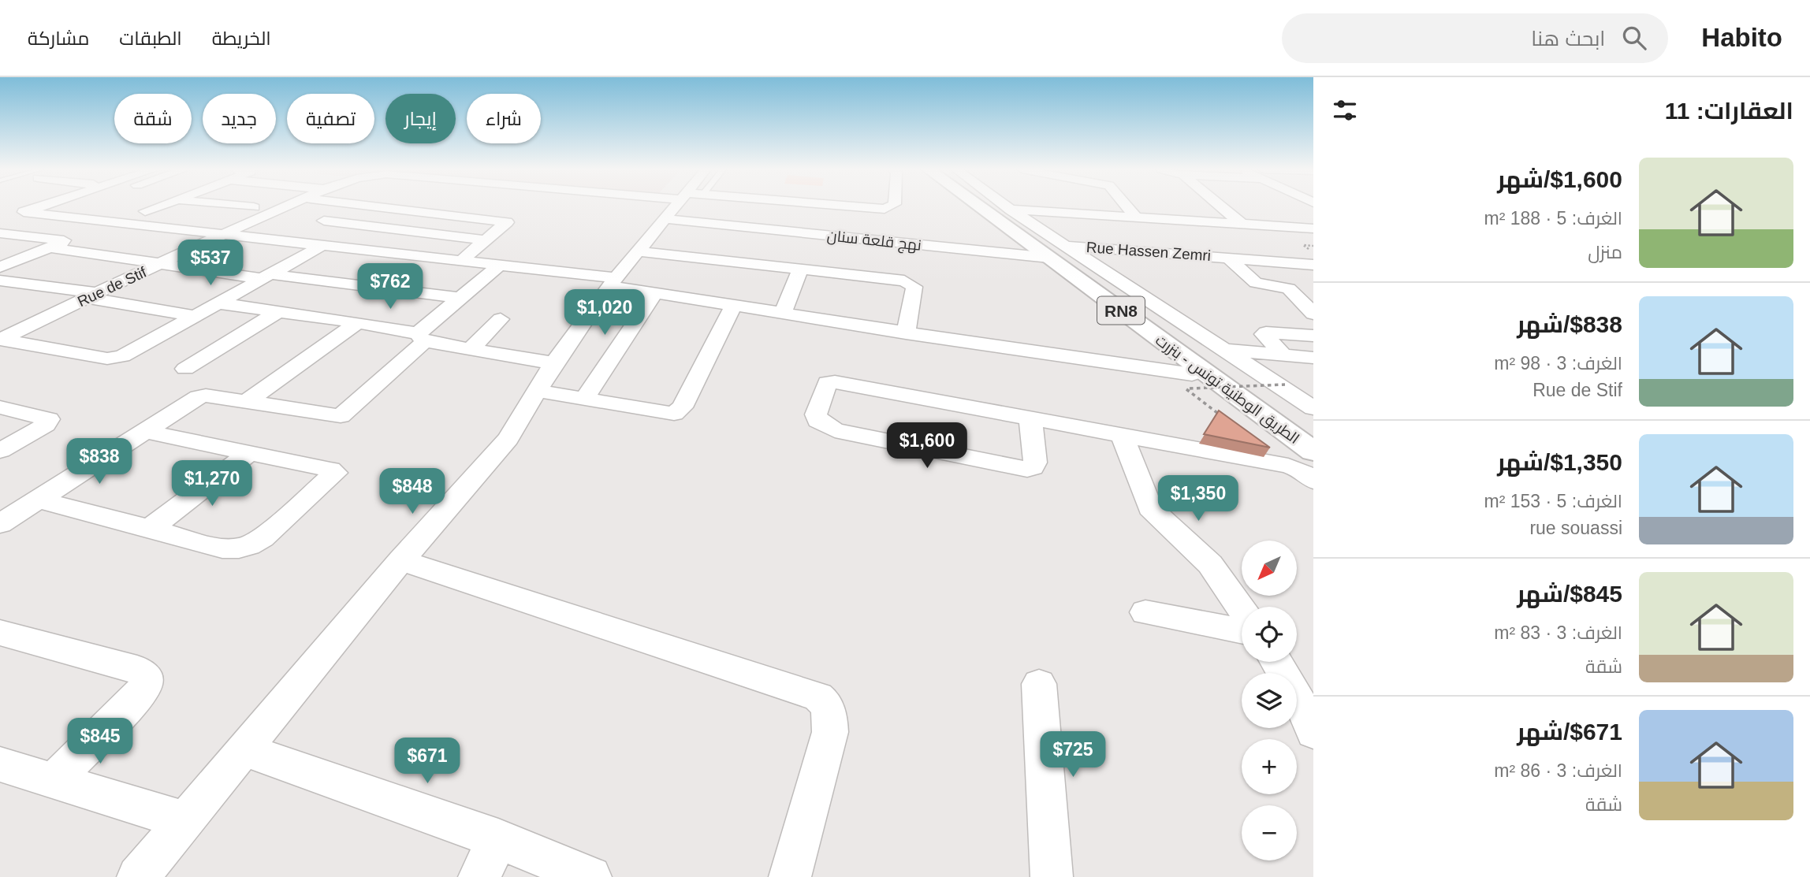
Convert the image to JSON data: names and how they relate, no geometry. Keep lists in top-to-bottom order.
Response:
{
  "streets": {
    "highway": ["RN8", "الطريق الوطنية تونس - بنزرت"],
    "street": ["نهج قلعة سنان", "Rue Hassen Zemri", "Rue de Stif"]
  },
  "crossings": [
    ["نهج قلعة سنان", "الطريق الوطنية تونس - بنزرت"],
    ["RN8", "الطريق الوطنية تونس - بنزرت"]
  ],
  "north": "bottom left",
  "page": {
    "header": "Habito",
    "search": "ابحث هنا",
    "nav": ["الخريطة", "الطبقات", "مشاركة"],
    "heading": "العقارات: 11",
    "chip": [
      "شراء",
      "إيجار",
      "تصفية",
      "جديد",
      "شقة"
    ],
    "list": [
      {
        "name": "$1,600/شهر",
        "note": "الغرف: 5 · 188 m² · منزل"
      },
      {
        "name": "$838/شهر",
        "note": "الغرف: 3 · 98 m² · Rue de Stif"
      },
      {
        "name": "$1,350/شهر",
        "note": "الغرف: 5 · 153 m² · rue souassi"
      },
      {
        "name": "$845/شهر",
        "note": "الغرف: 3 · 83 m² · شقة"
      },
      {
        "name": "$671/شهر",
        "note": "الغرف: 3 · 86 m² · شقة"
      }
    ],
    "price": [
      "$537",
      "$762",
      "$1,020",
      "$1,600",
      "$838",
      "$1,270",
      "$848",
      "$1,350",
      "$845",
      "$725",
      "$671"
    ],
    "map_buttons": ["+", "−"]
  }
}
